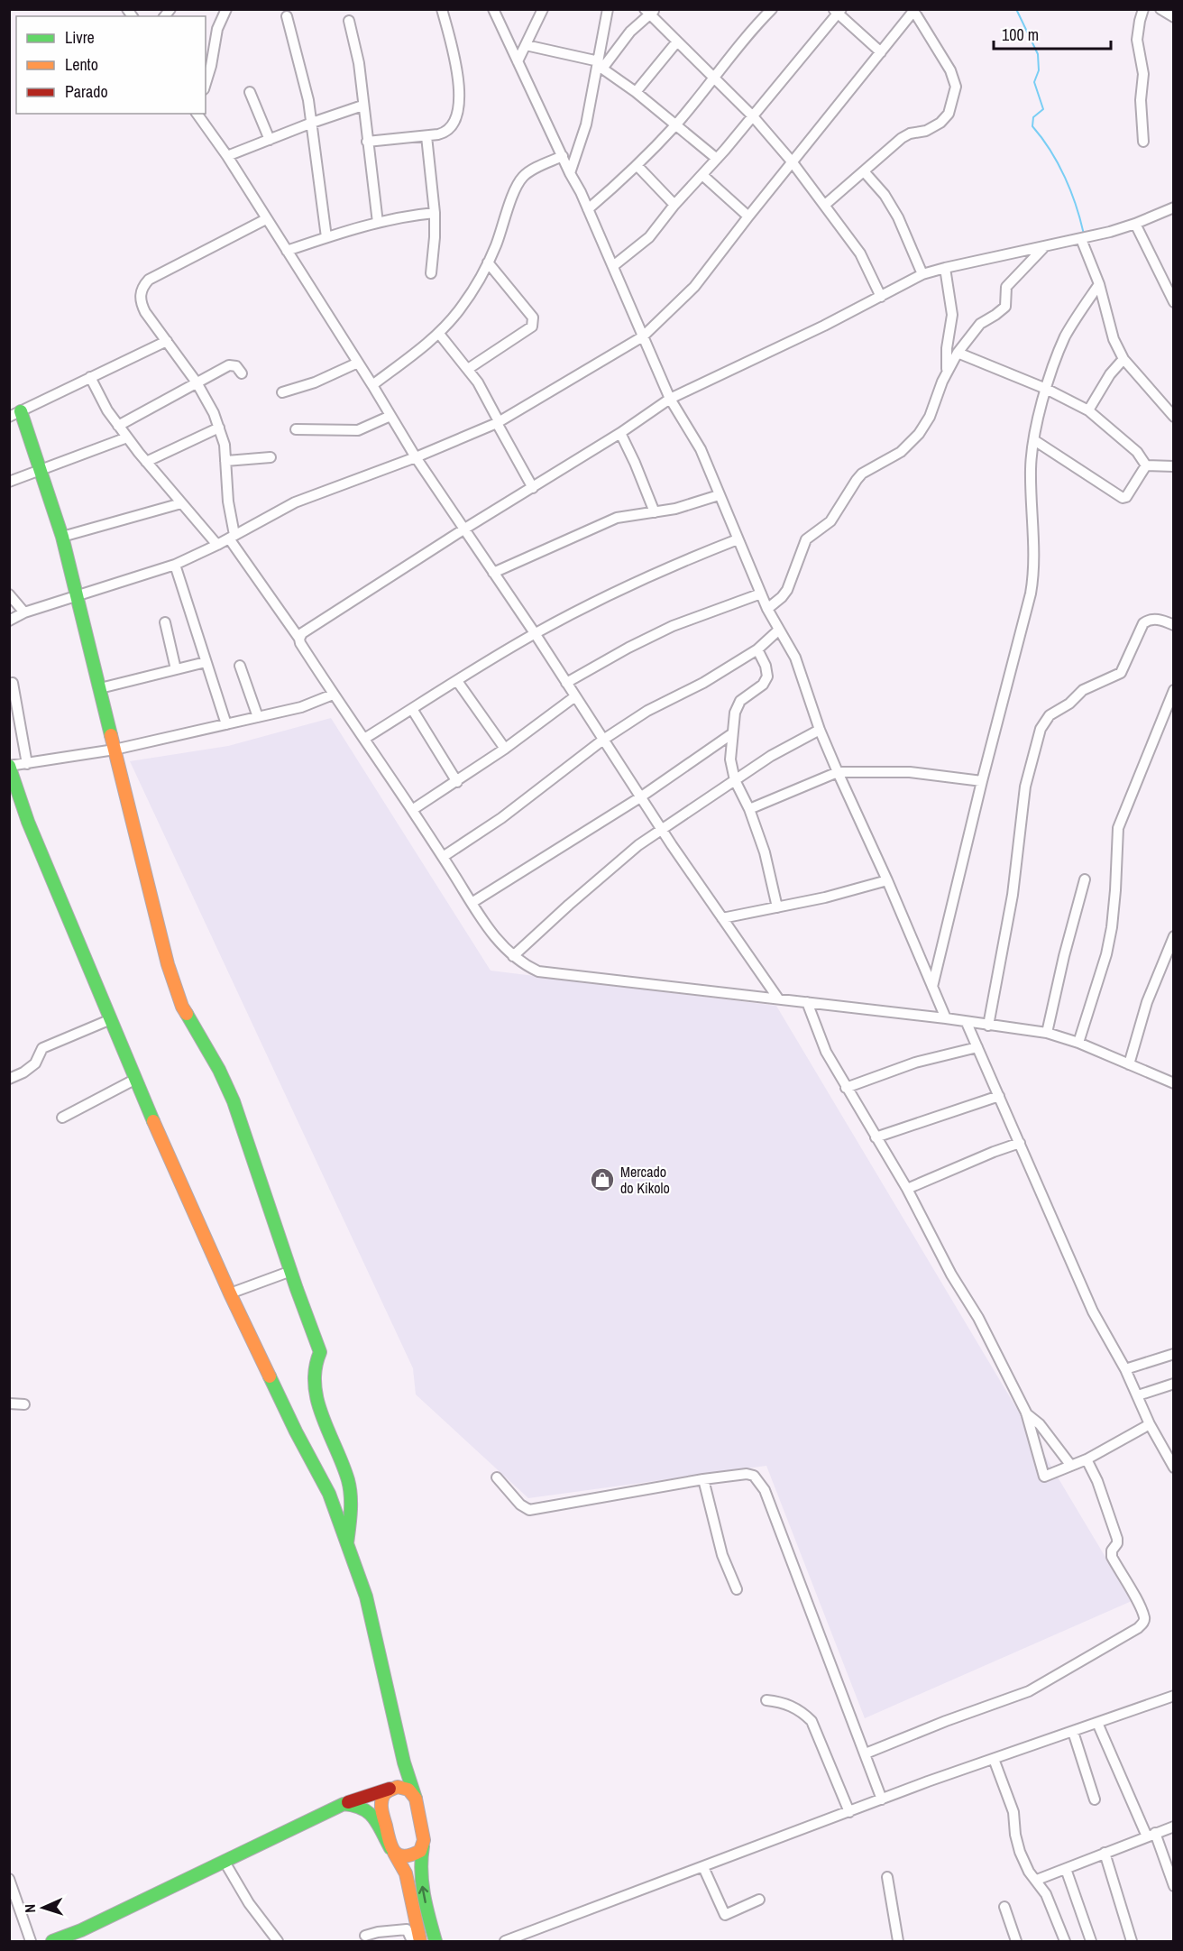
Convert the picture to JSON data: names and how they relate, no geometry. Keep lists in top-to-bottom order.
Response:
{
  "places": {
    "shop": ["Mercado do Kikolo"]
  },
  "legend": ["Livre", "Lento", "Parado"],
  "scale_bar": "100 m",
  "north": "left"
}
